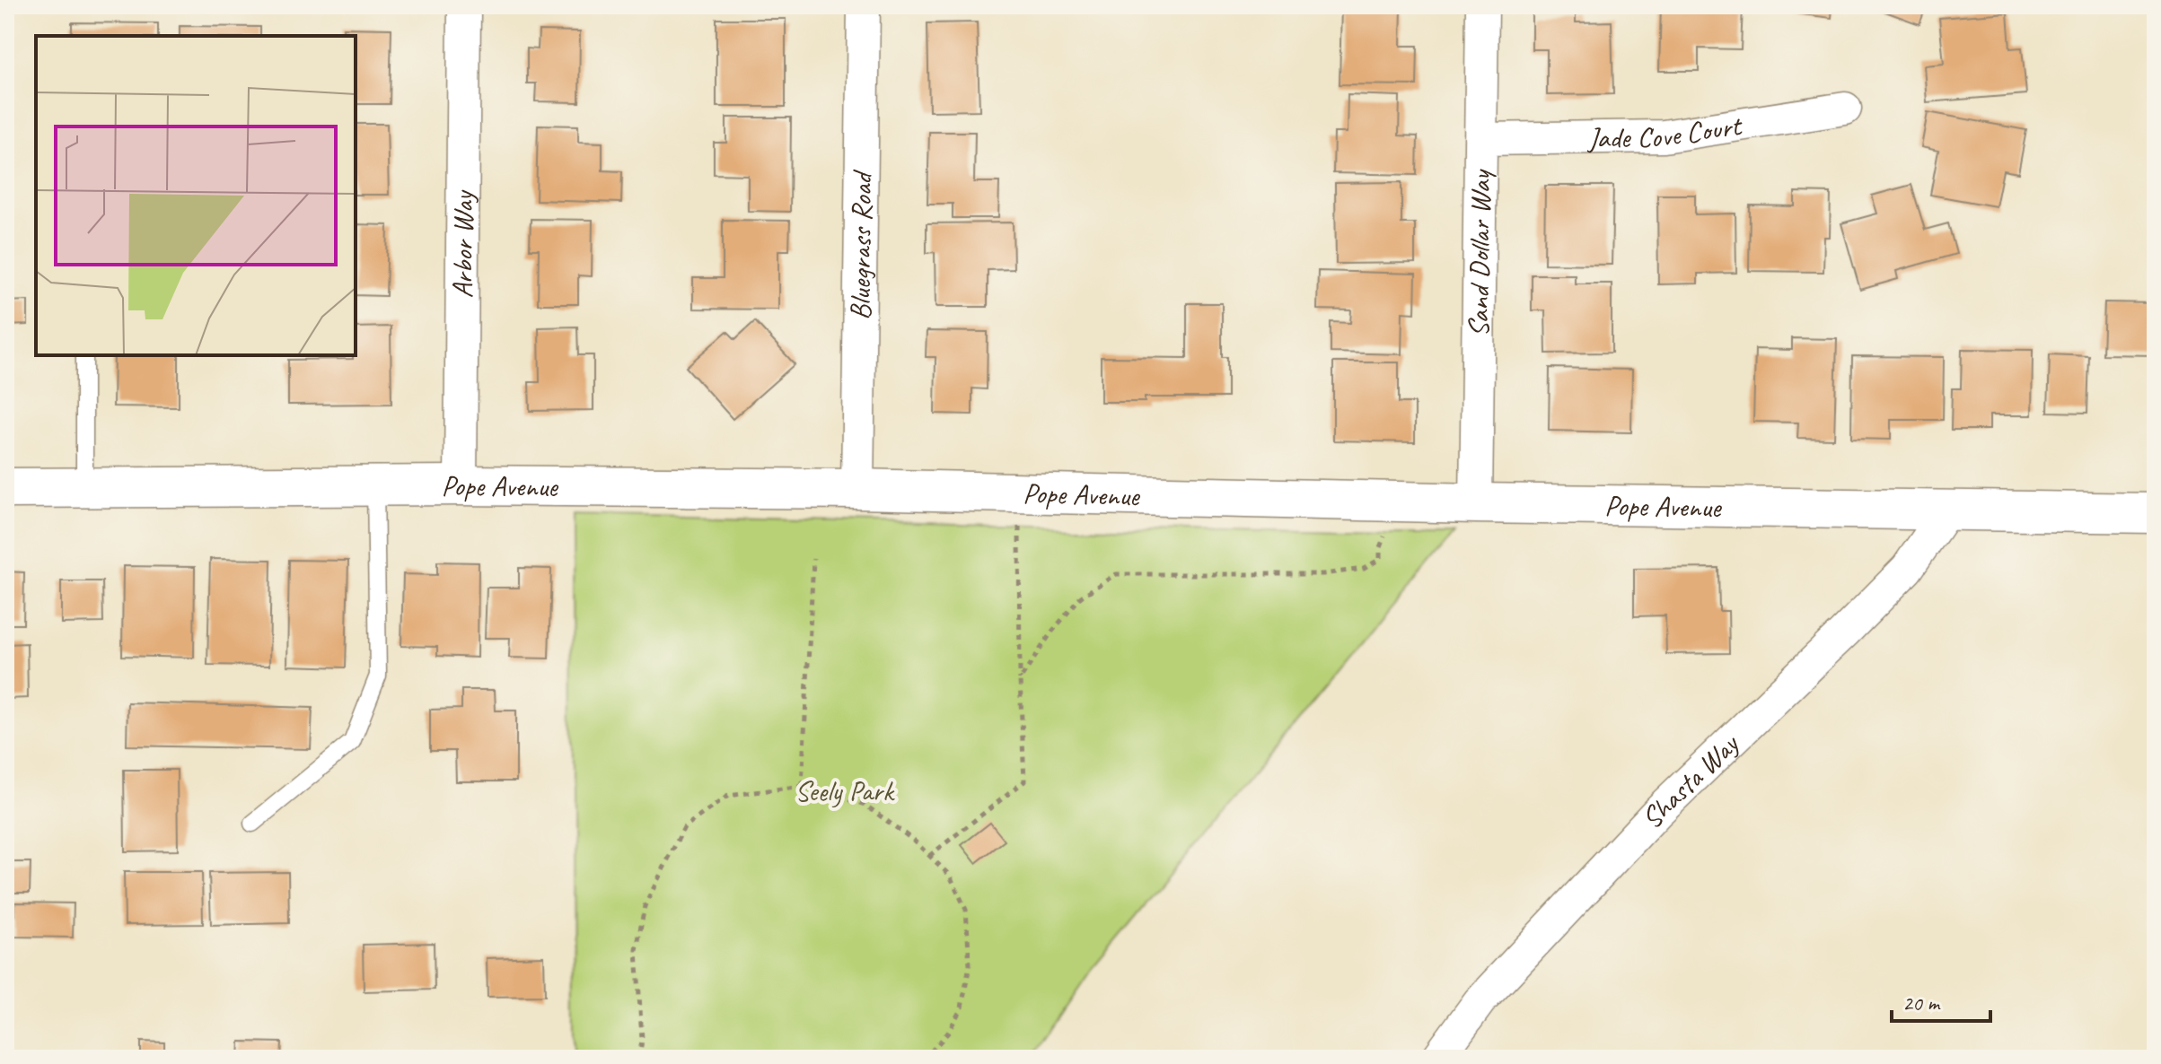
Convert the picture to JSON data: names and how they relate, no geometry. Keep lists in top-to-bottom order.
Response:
{
  "streets": {
    "street": [
      "Jade Cove Court",
      "Arbor Way",
      "Bluegrass Road",
      "Sand Dollar Way",
      "Pope Avenue",
      "Shasta Way"
    ]
  },
  "crossings": [
    ["Jade Cove Court", "Sand Dollar Way"],
    ["Arbor Way", "Pope Avenue"],
    ["Bluegrass Road", "Pope Avenue"],
    ["Sand Dollar Way", "Pope Avenue"],
    ["Pope Avenue", "Shasta Way"]
  ],
  "parks": ["Seely Park"],
  "scale_bar": "20 m"
}
